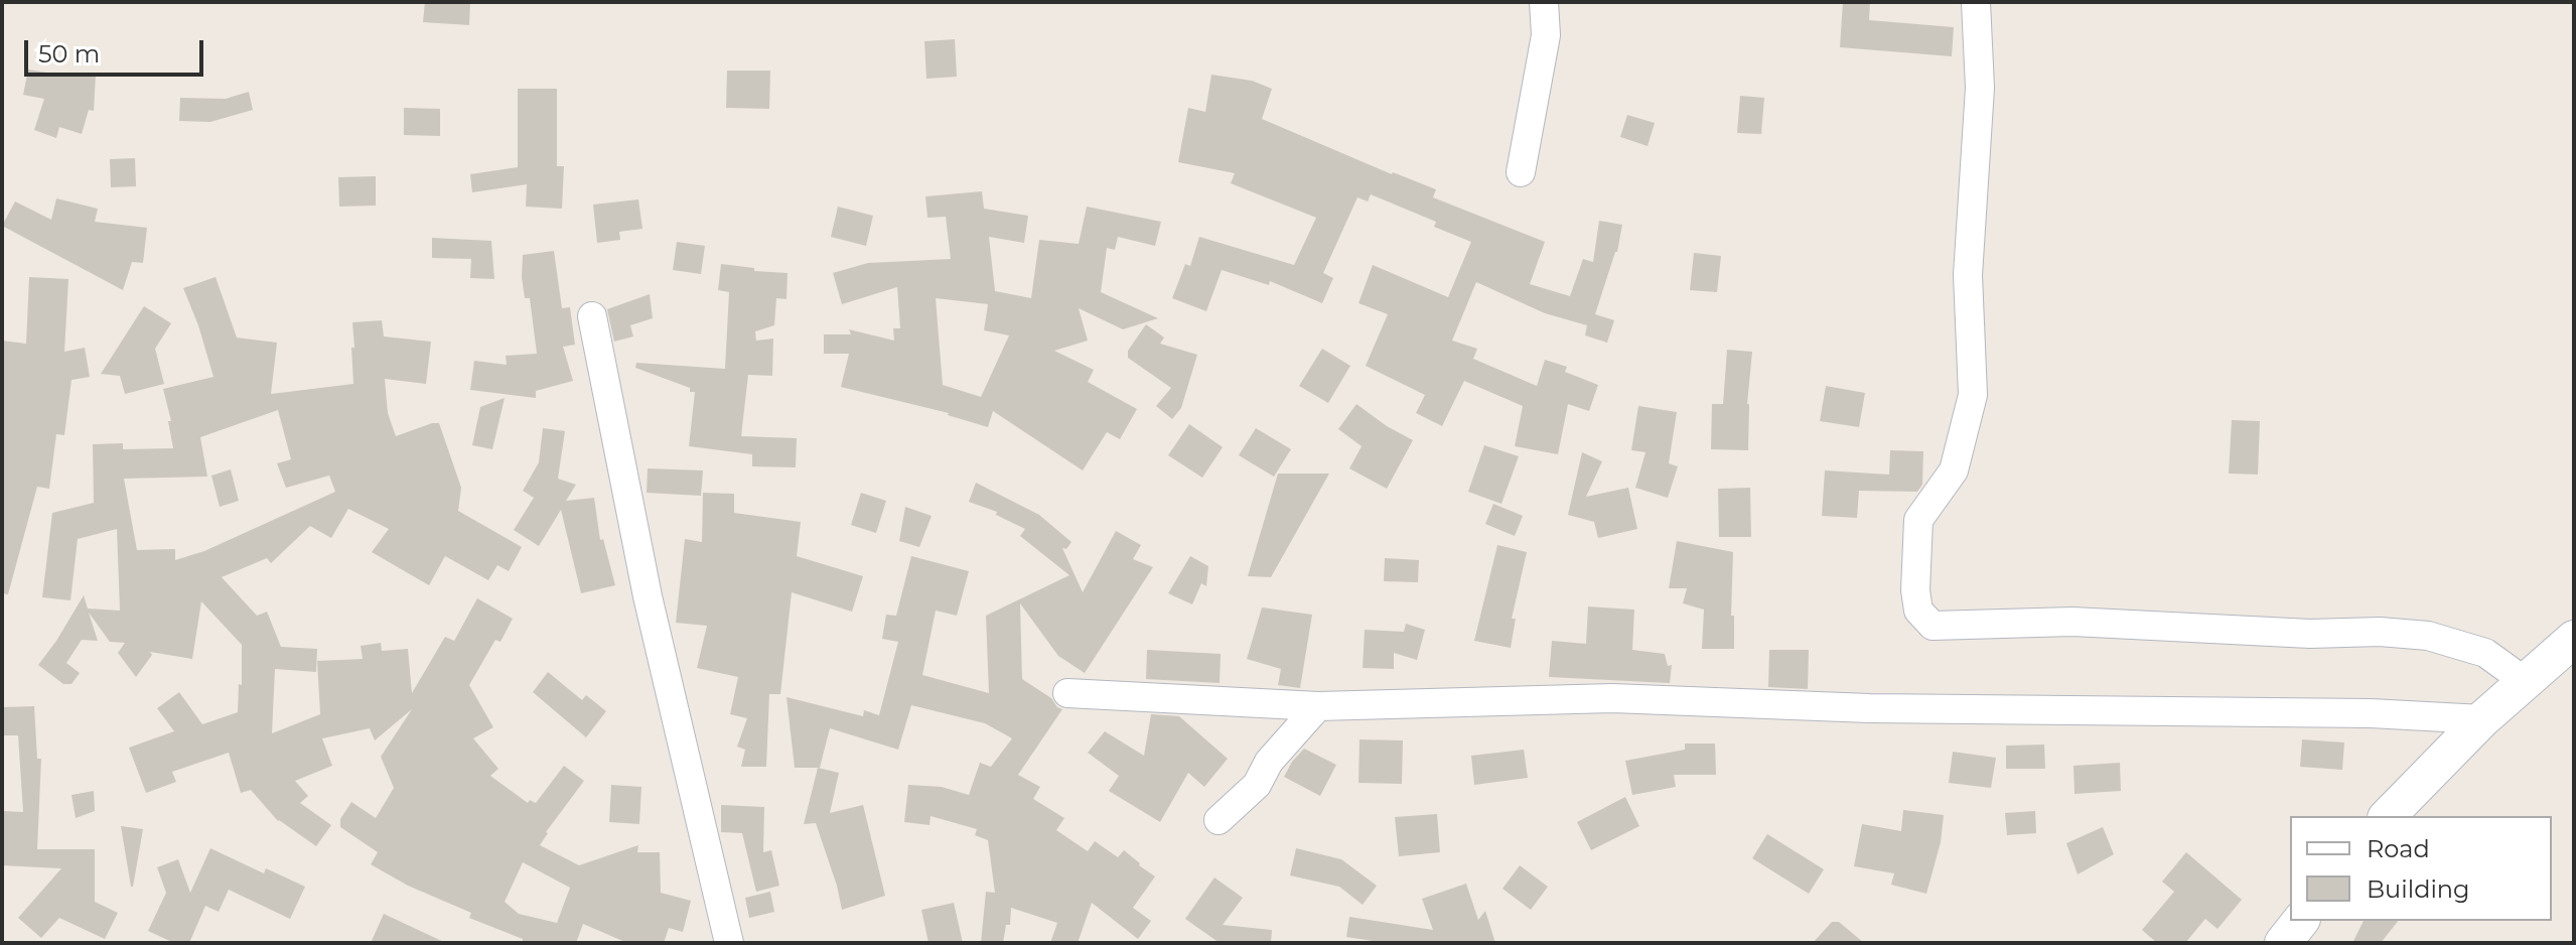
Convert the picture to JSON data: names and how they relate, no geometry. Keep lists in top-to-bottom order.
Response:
{
  "legend": ["Road", "Building"],
  "scale_bar": "50 m"
}
